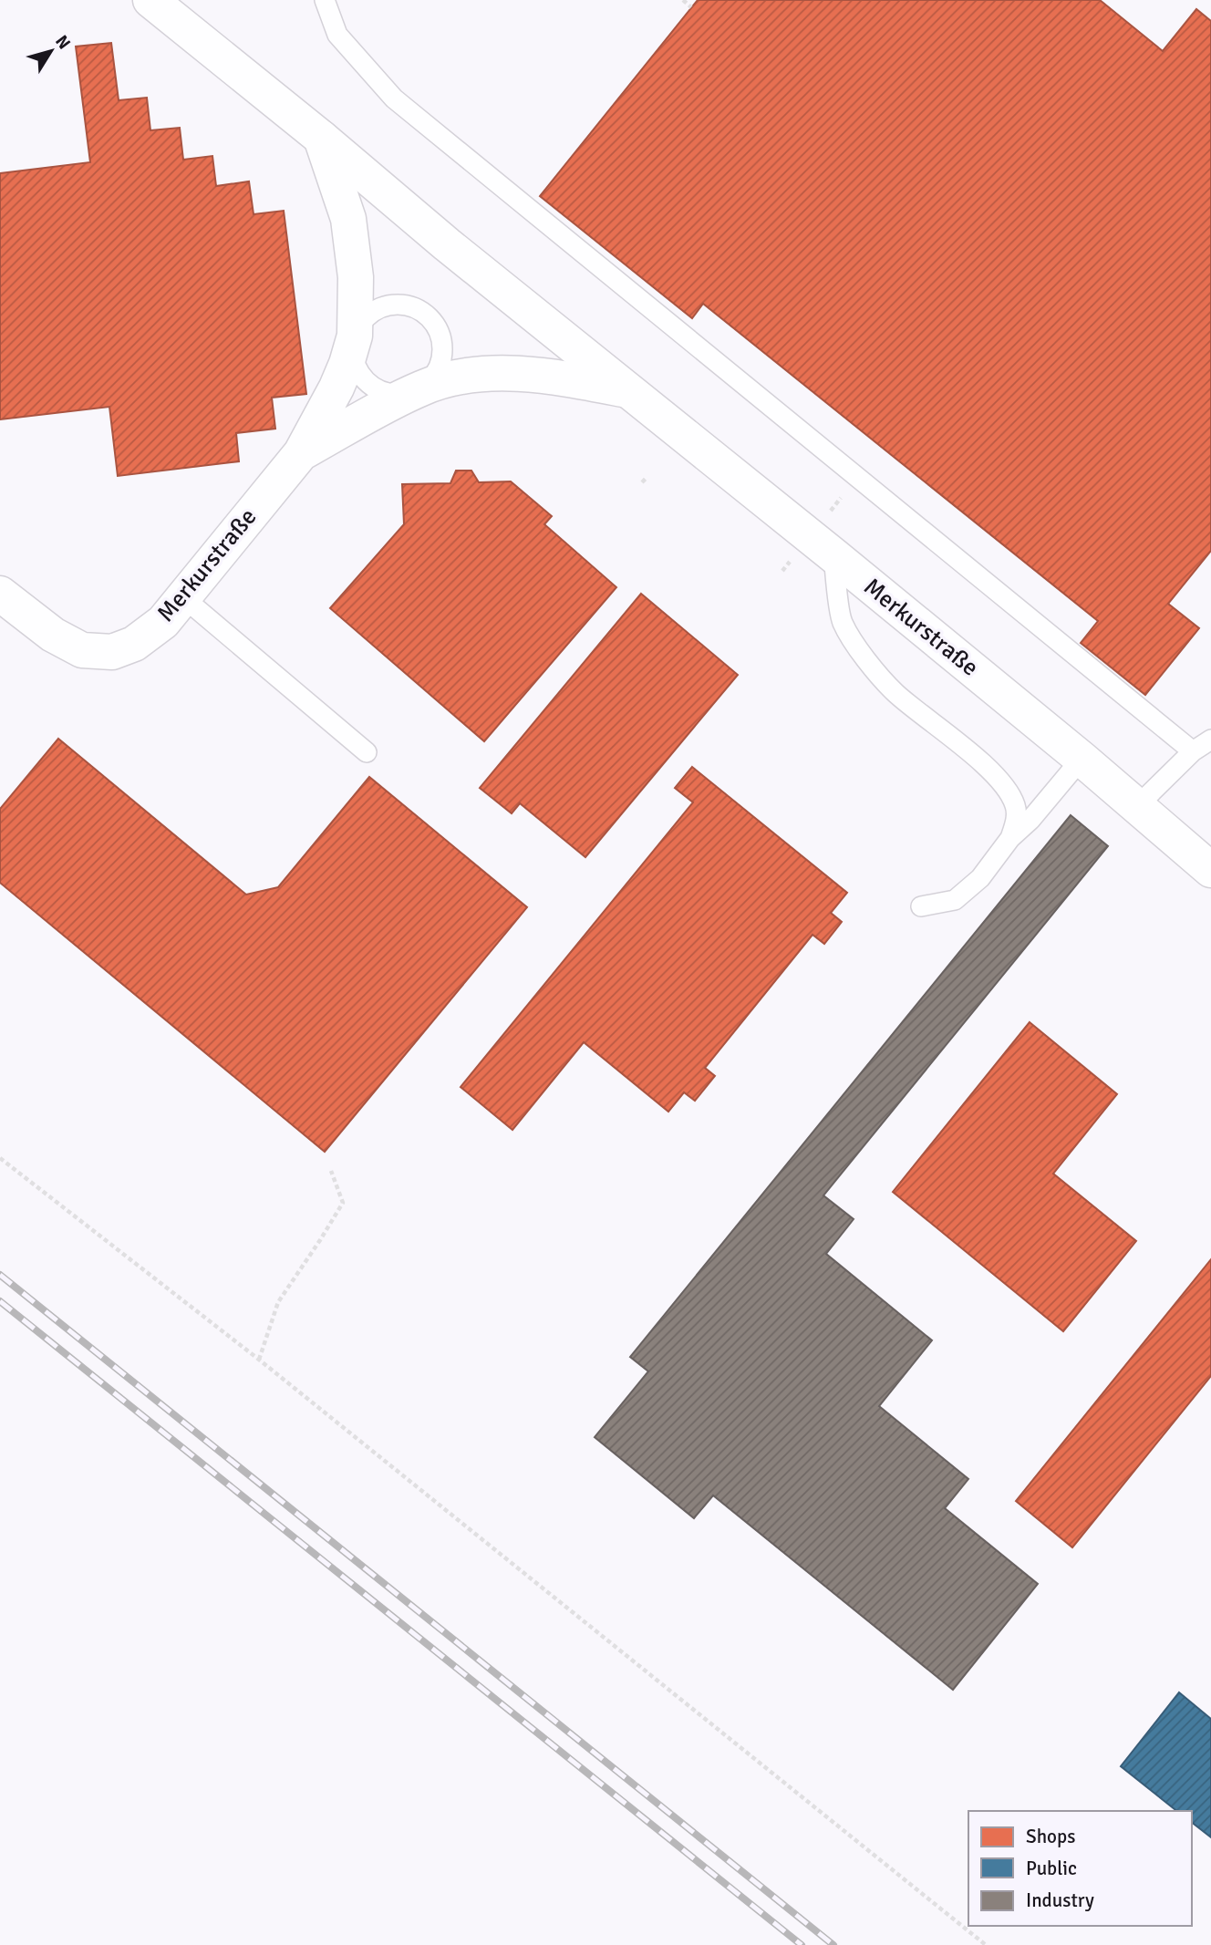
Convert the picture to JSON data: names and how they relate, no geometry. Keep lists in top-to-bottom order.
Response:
{
  "streets": {
    "street": ["Merkurstraße"]
  },
  "legend": ["Shops", "Public", "Industry"],
  "north": "top right"
}
